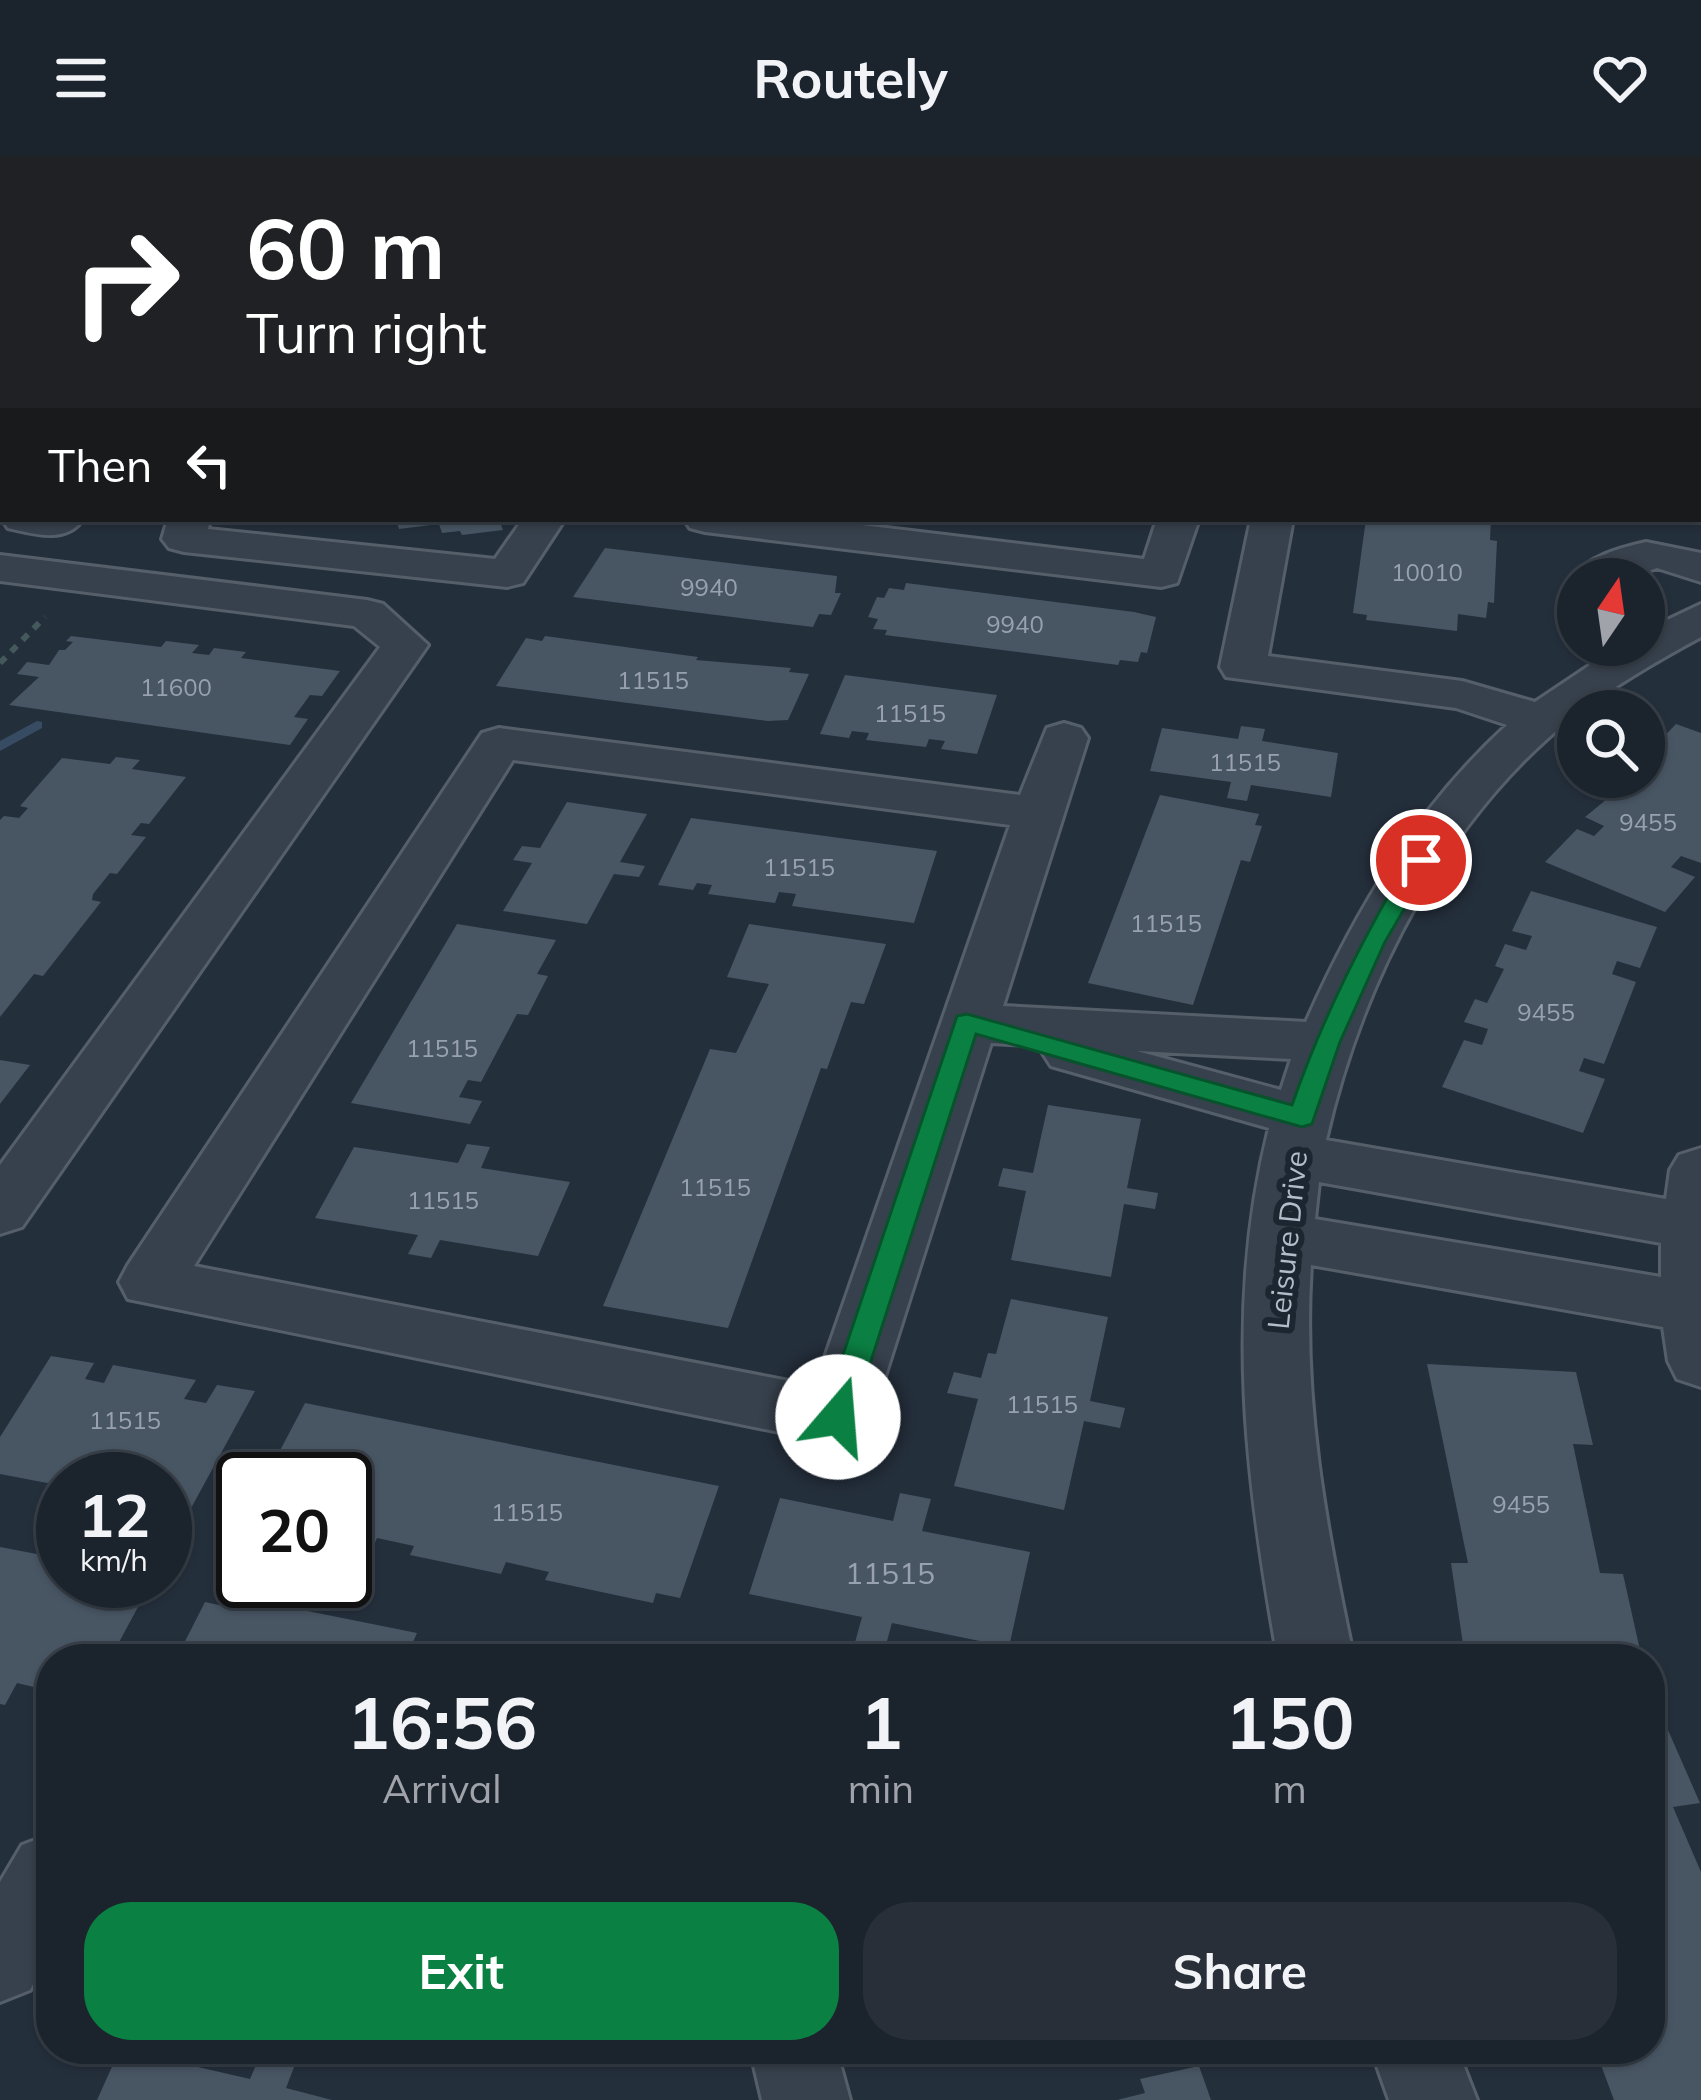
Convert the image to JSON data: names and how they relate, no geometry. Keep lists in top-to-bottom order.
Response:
{
  "streets": {
    "street": ["Leisure Drive"]
  },
  "house_numbers": [
    "10010",
    "9940",
    "9940",
    "11515",
    "11600",
    "11515",
    "11515",
    "9455",
    "11515",
    "11515",
    "9455",
    "11515",
    "11515",
    "11515",
    "11515",
    "11515",
    "9455",
    "11515",
    "11515"
  ],
  "north": "top",
  "page": {
    "header": "Routely",
    "turn": ["60 m", "Turn right"],
    "then": "Then",
    "speed": "12 km/h",
    "limit": "20",
    "eta": [
      "16:56",
      "Arrival",
      "1",
      "min",
      "150",
      "m"
    ],
    "buttons": ["Exit", "Share"]
  }
}
